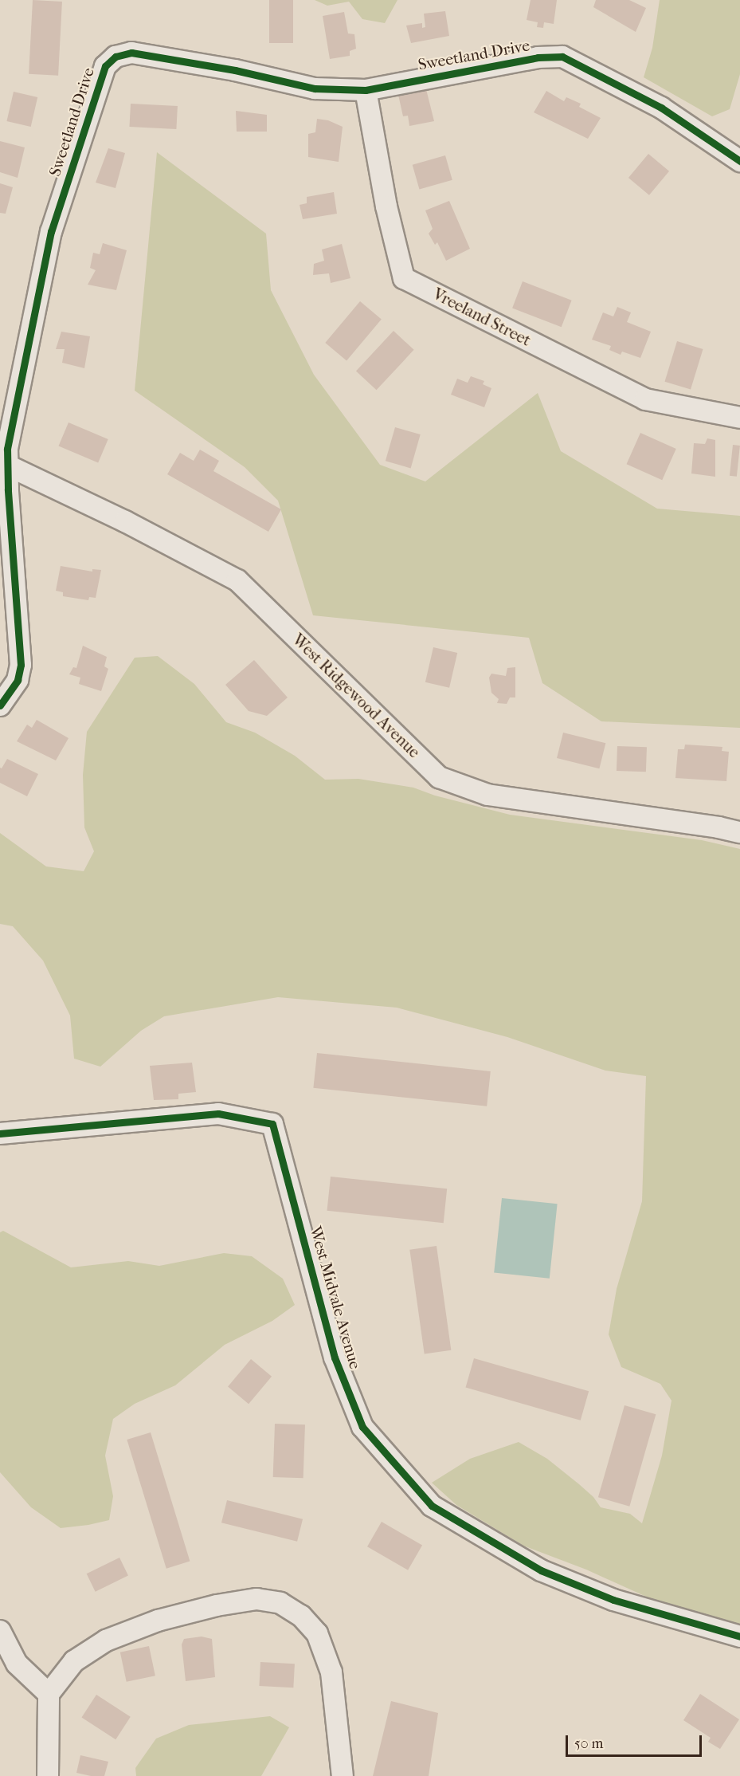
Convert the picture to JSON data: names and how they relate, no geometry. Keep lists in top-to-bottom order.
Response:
{
  "streets": {
    "street": [
      "Sweetland Drive",
      "Vreeland Street",
      "West Ridgewood Avenue",
      "West Midvale Avenue"
    ]
  },
  "crossings": [
    ["Sweetland Drive", "Vreeland Street"],
    ["Sweetland Drive", "West Ridgewood Avenue"]
  ],
  "scale_bar": "50 m"
}
